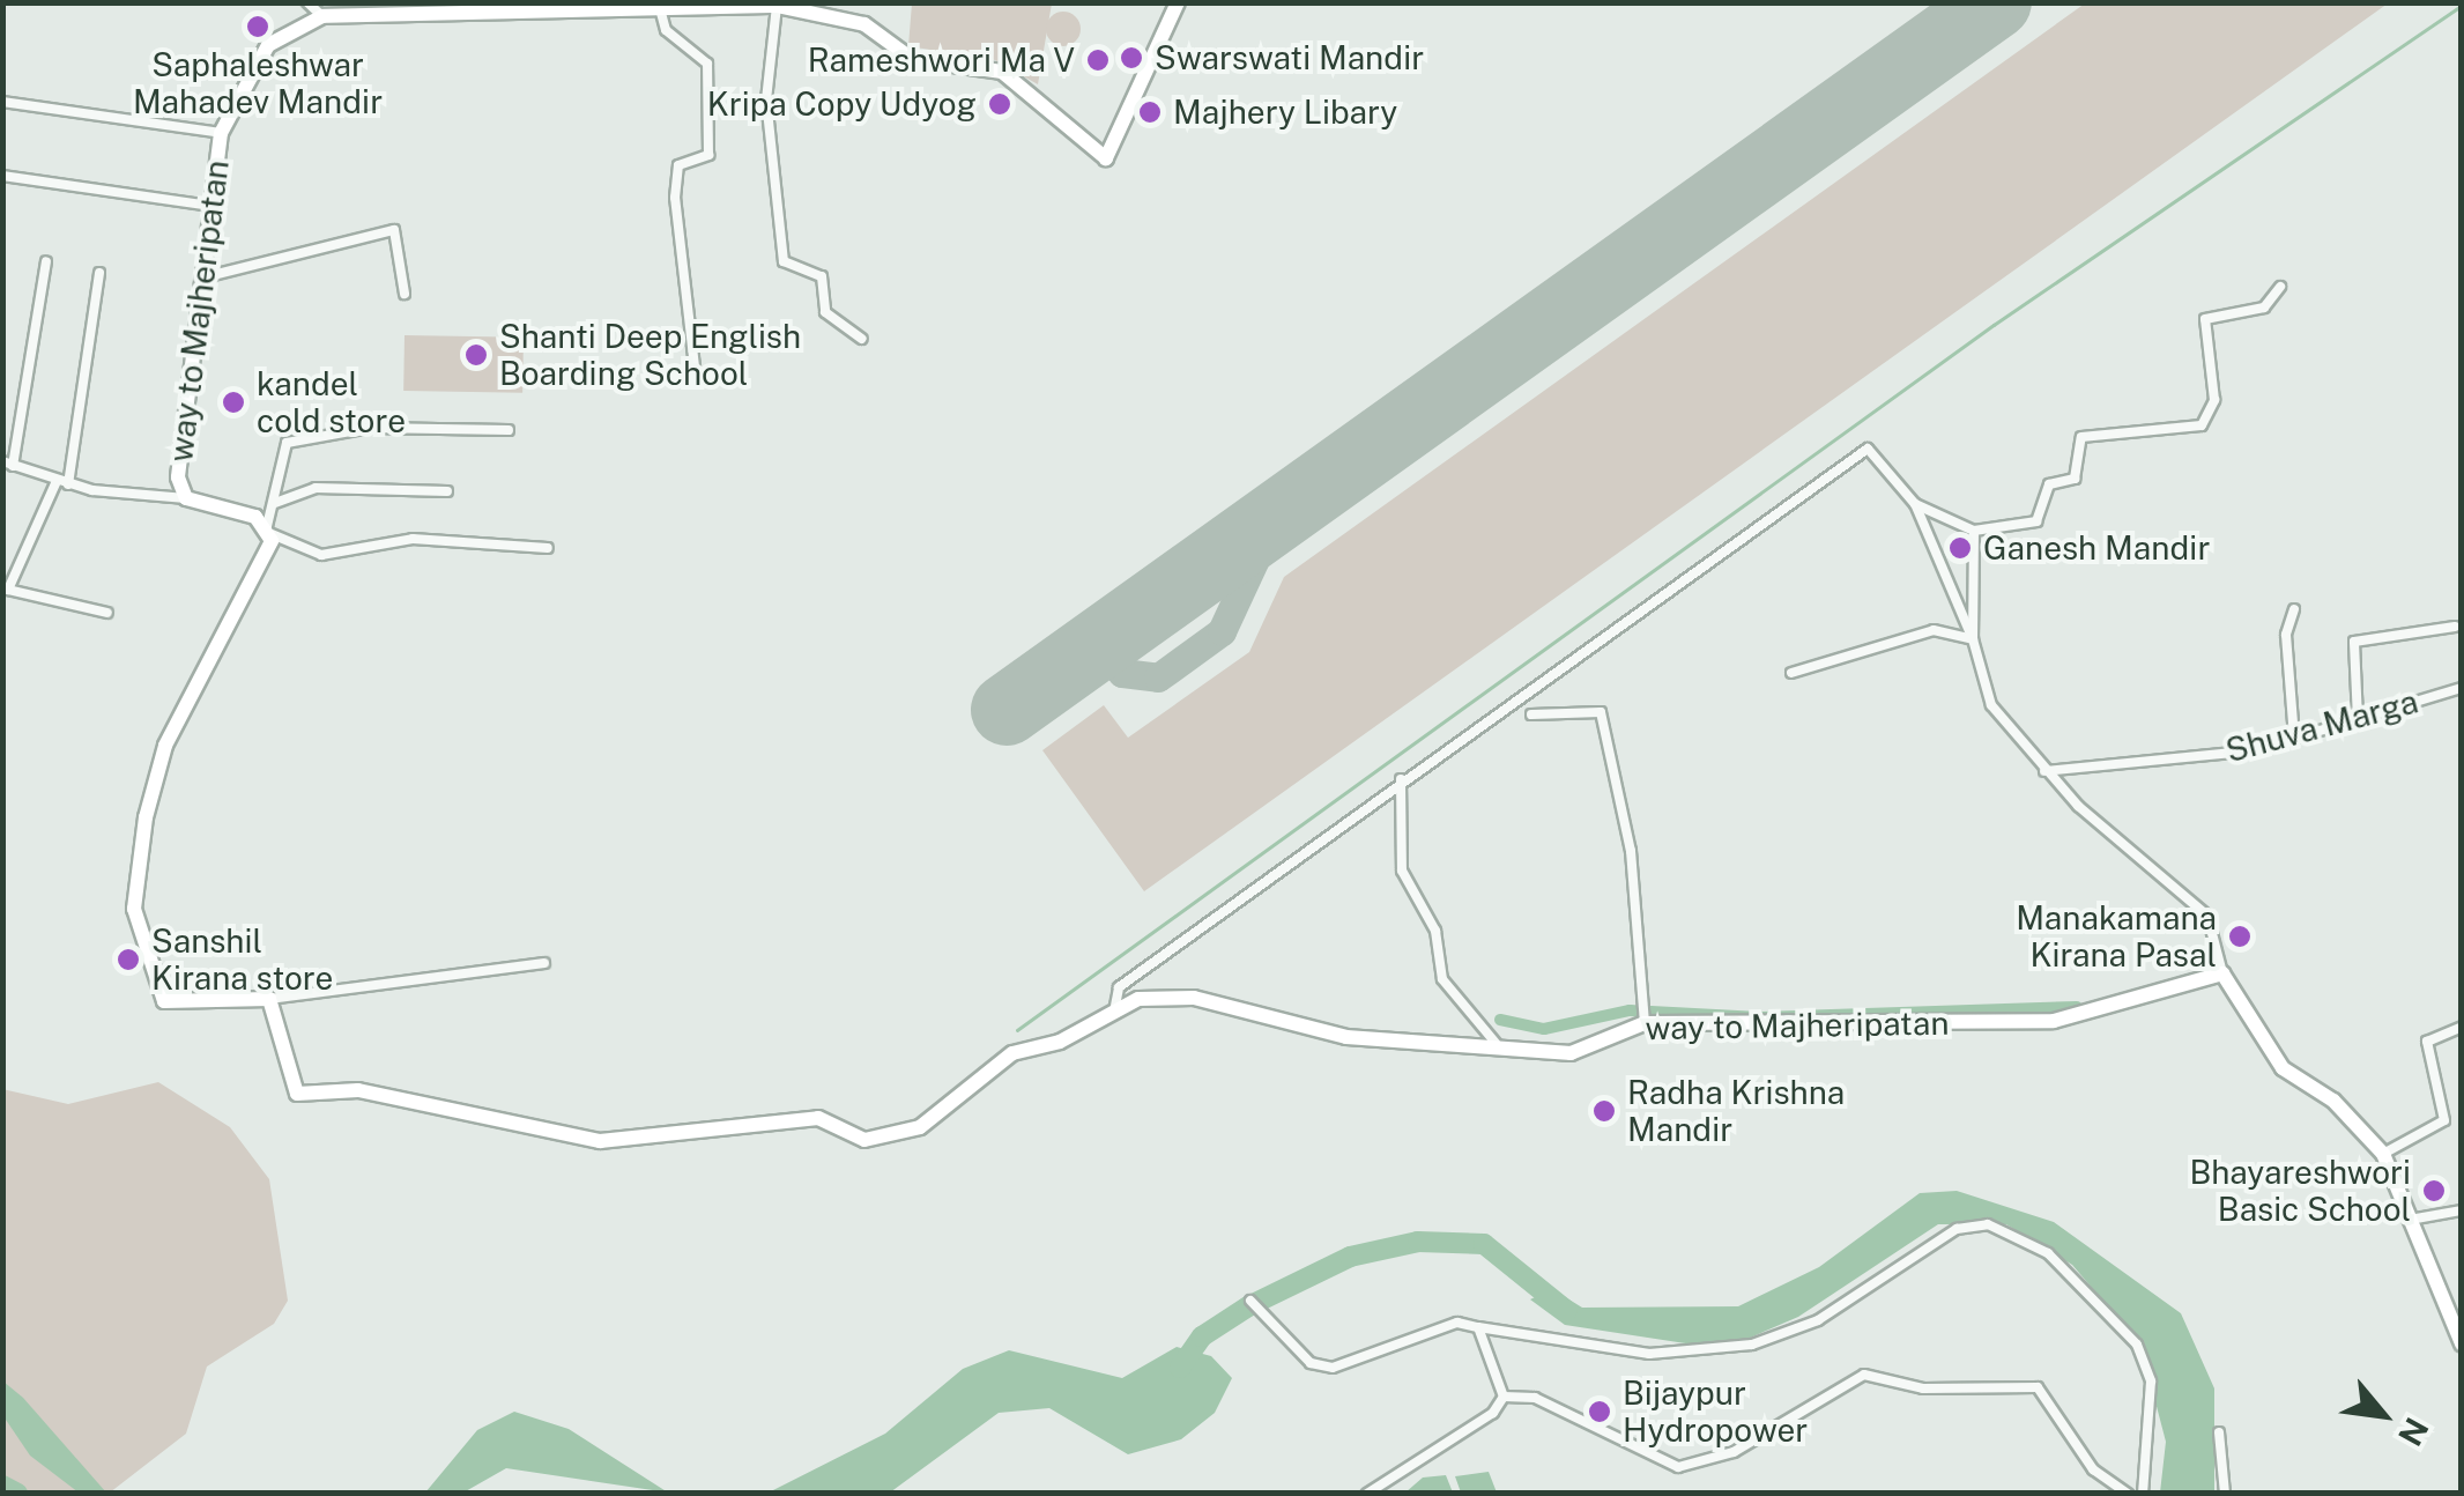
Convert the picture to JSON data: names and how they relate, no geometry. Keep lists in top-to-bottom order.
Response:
{
  "streets": {
    "main road": ["way to Majheripatan"],
    "street": ["Shuva Marga"]
  },
  "places": [
    "Saphaleshwar Mahadev Mandir",
    "Swarswati Mandir",
    "Rameshwori Ma V",
    "Kripa Copy Udyog",
    "Majhery Libary",
    "Shanti Deep English Boarding School",
    "kandel cold store",
    "Ganesh Mandir",
    "Manakamana Kirana Pasal",
    "Sanshil Kirana store",
    "Radha Krishna Mandir",
    "Bhayareshwori Basic School",
    "Bijaypur Hydropower"
  ],
  "north": "bottom right"
}
